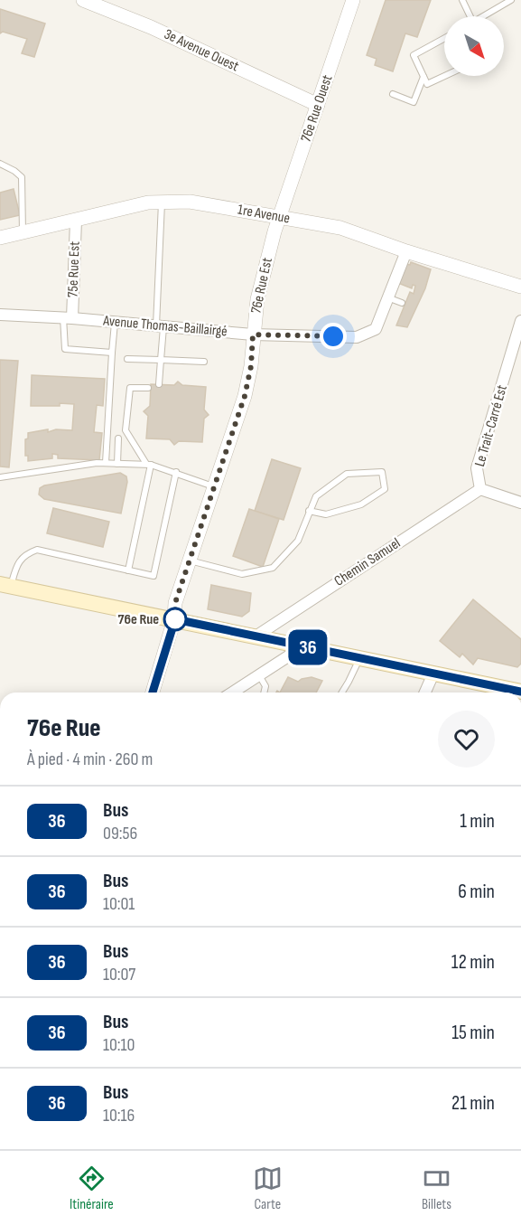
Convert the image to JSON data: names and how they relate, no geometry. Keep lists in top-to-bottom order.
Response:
{
  "streets": {
    "street": [
      "3e Avenue Ouest",
      "76e Rue Ouest",
      "1re Avenue",
      "75e Rue Est",
      "76e Rue Est",
      "Avenue Thomas-Baillairgé",
      "Le Trait-Carré Est",
      "Chemin Samuel"
    ]
  },
  "crossings": [
    ["3e Avenue Ouest", "76e Rue Ouest"],
    ["76e Rue Ouest", "1re Avenue"],
    ["76e Rue Ouest", "76e Rue Est"],
    ["1re Avenue", "75e Rue Est"],
    ["1re Avenue", "76e Rue Est"],
    ["1re Avenue", "Avenue Thomas-Baillairgé"],
    ["75e Rue Est", "Avenue Thomas-Baillairgé"],
    ["76e Rue Est", "Avenue Thomas-Baillairgé"],
    ["Le Trait-Carré Est", "Chemin Samuel"]
  ],
  "places": ["76e Rue"],
  "lines": ["bus line 36"],
  "north": "bottom right",
  "page": {
    "on_map": "36",
    "heading": ["76e Rue", "À pied · 4 min · 260 m"],
    "list": [
      {
        "mark": "36",
        "name": "Bus",
        "note": "09:56",
        "value": "1 min"
      },
      {
        "mark": "36",
        "name": "Bus",
        "note": "10:01",
        "value": "6 min"
      },
      {
        "mark": "36",
        "name": "Bus",
        "note": "10:07",
        "value": "12 min"
      },
      {
        "mark": "36",
        "name": "Bus",
        "note": "10:10",
        "value": "15 min"
      },
      {
        "mark": "36",
        "name": "Bus",
        "note": "10:16",
        "value": "21 min"
      }
    ],
    "tabs": ["Itinéraire", "Carte", "Billets"]
  }
}
